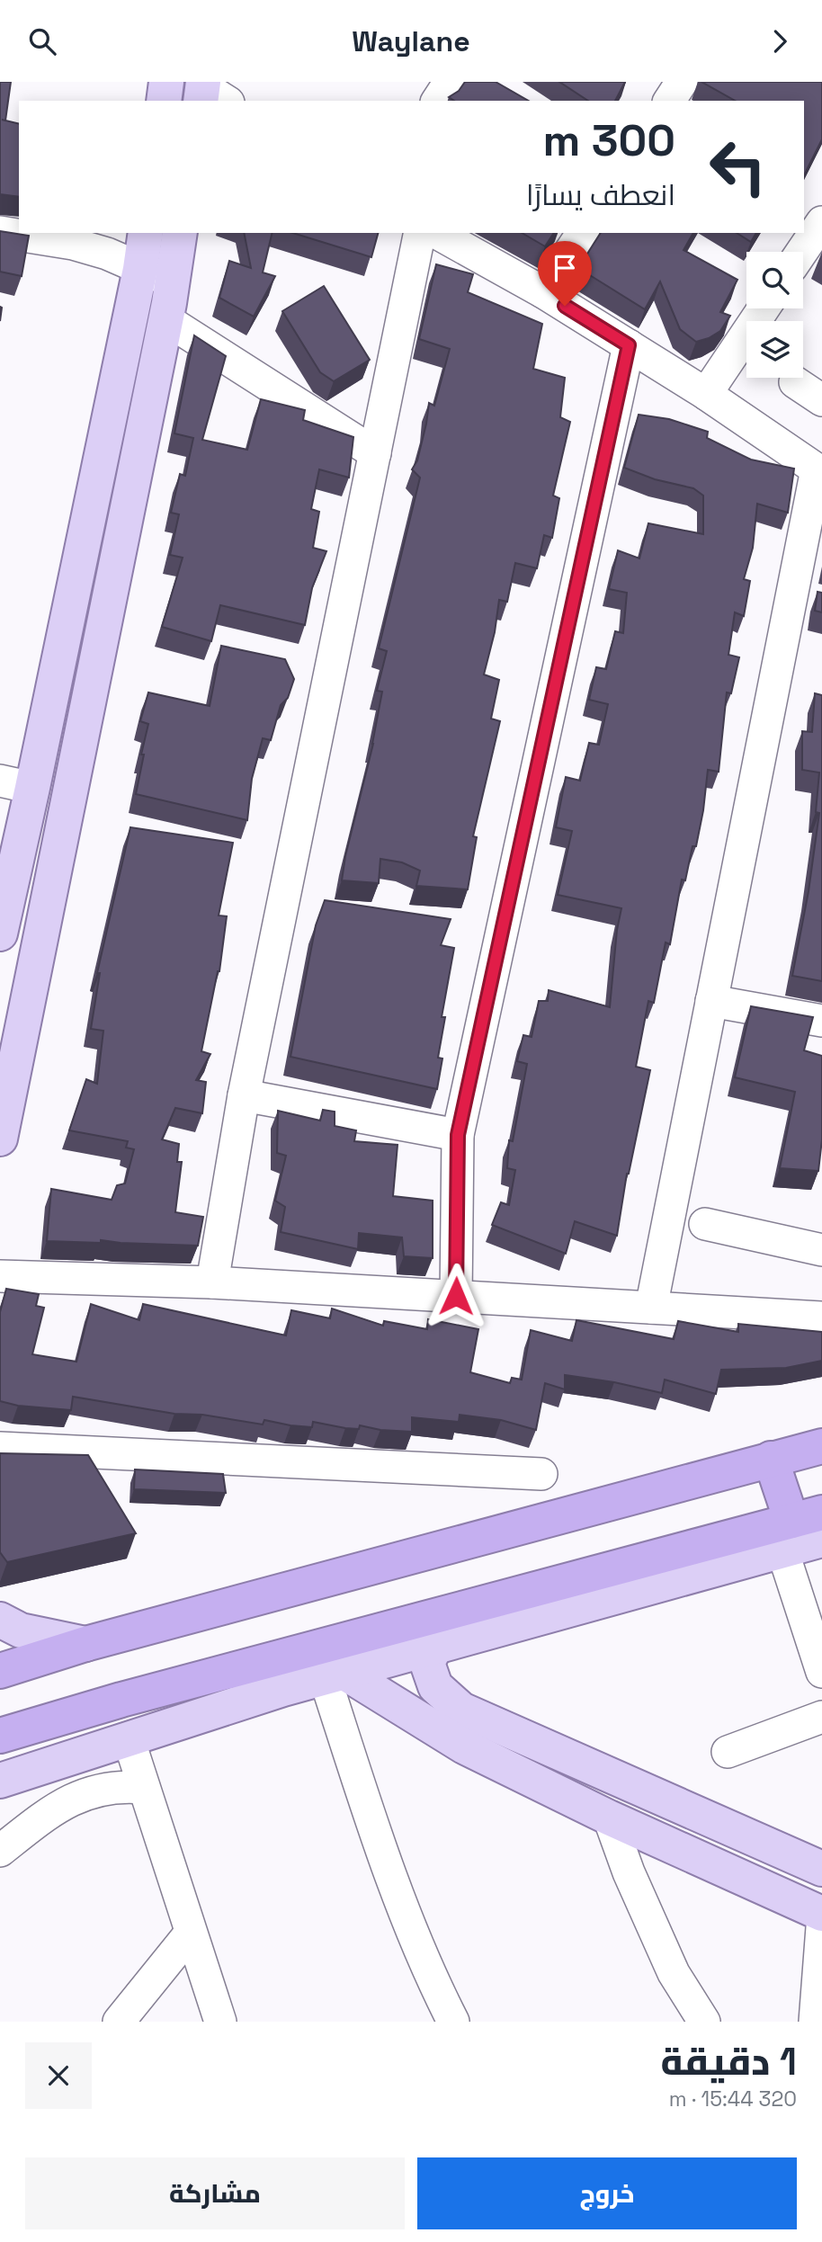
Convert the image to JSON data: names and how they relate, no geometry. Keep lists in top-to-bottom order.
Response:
{
  "page": {
    "header": "Waylane",
    "turn": ["300 m", "انعطف يسارًا"],
    "heading": ["1 دقيقة", "320 m · 15:44"],
    "buttons": ["خروج", "مشاركة"]
  }
}
